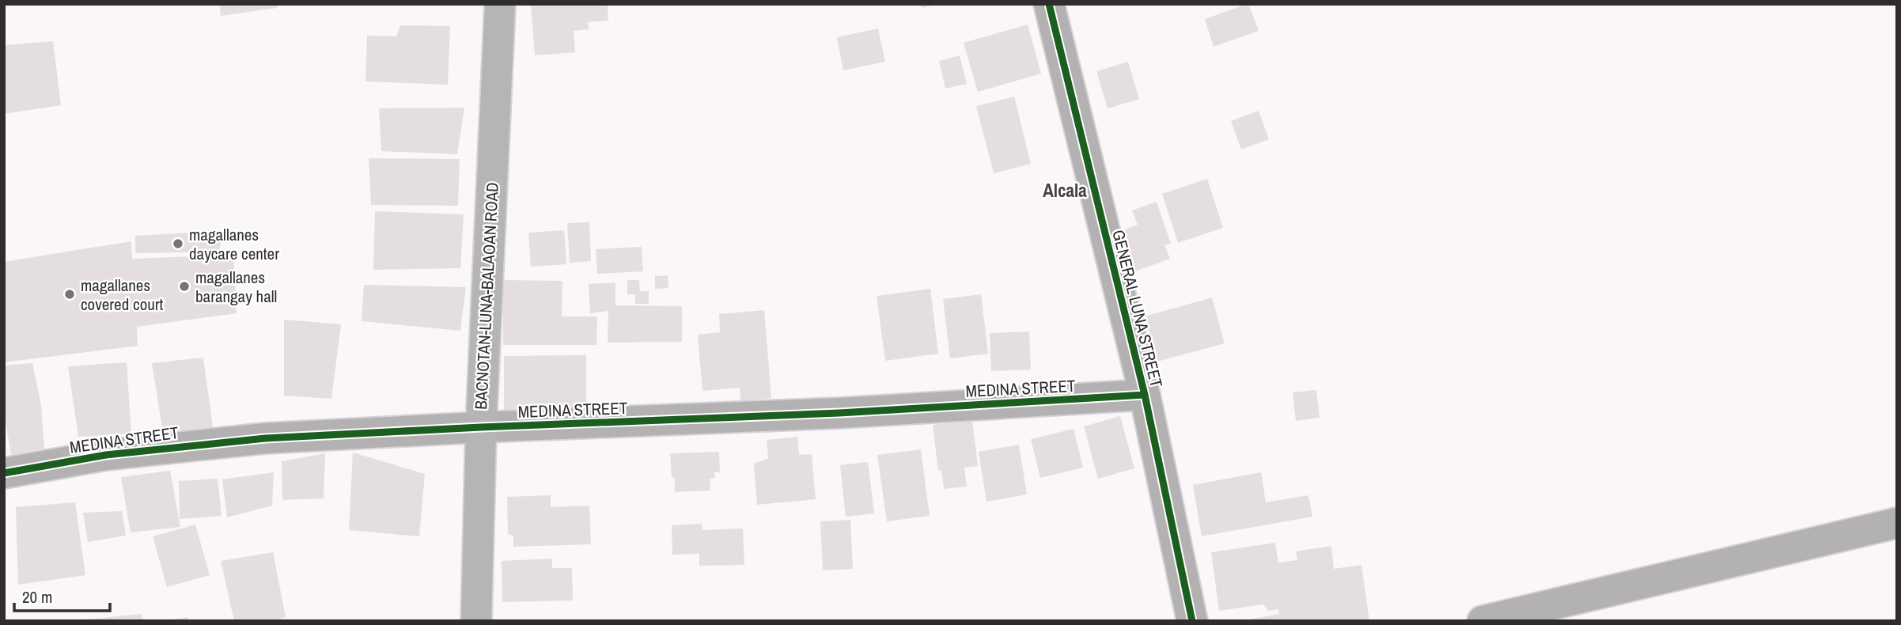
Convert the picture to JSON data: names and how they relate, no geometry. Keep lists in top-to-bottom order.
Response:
{
  "streets": {
    "main road": ["BACNOTAN-LUNA-BALAOAN ROAD"],
    "street": ["GENERAL LUNA STREET", "MEDINA STREET"]
  },
  "crossings": [
    ["BACNOTAN-LUNA-BALAOAN ROAD", "MEDINA STREET"],
    ["GENERAL LUNA STREET", "MEDINA STREET"]
  ],
  "districts": ["Alcala"],
  "places": ["magallanes daycare center", "magallanes barangay hall", "magallanes covered court"],
  "scale_bar": "20 m"
}
